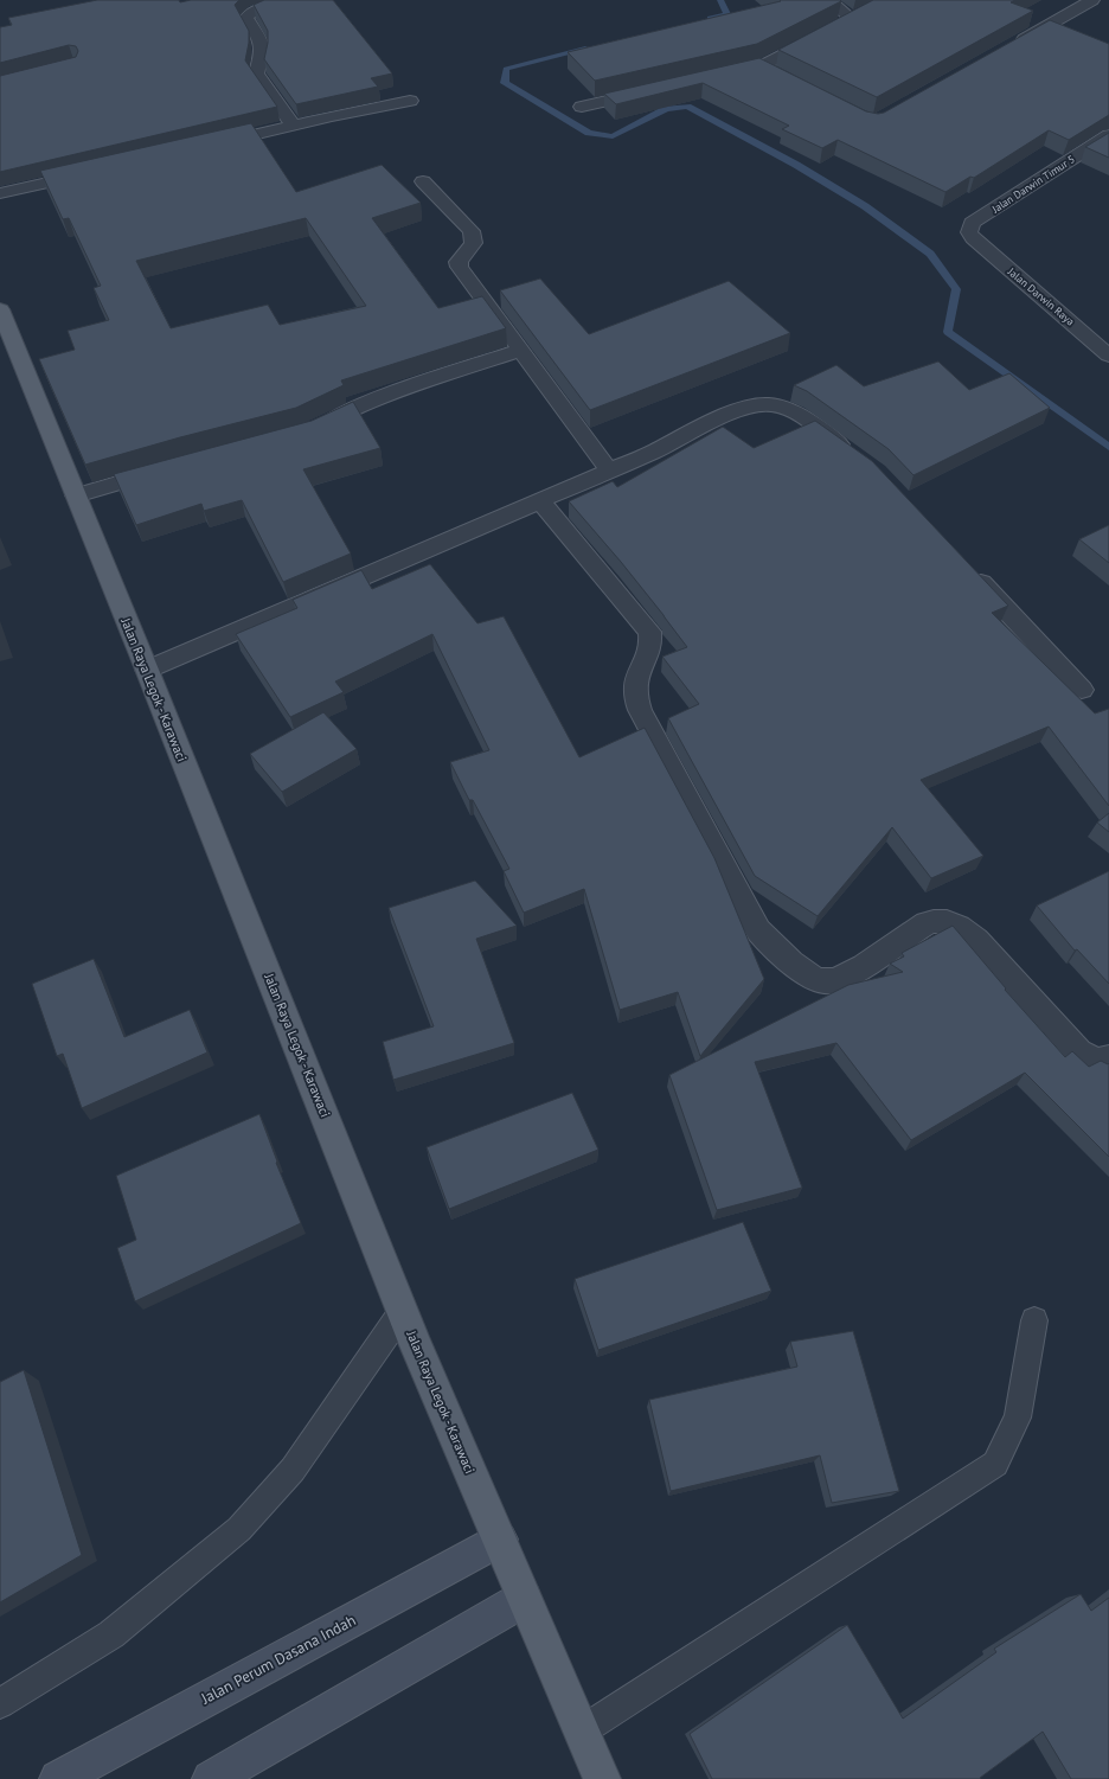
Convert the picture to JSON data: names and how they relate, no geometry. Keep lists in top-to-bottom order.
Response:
{
  "streets": {
    "main road": ["Jalan Raya Legok - Karawaci"],
    "street": ["Jalan Darwin Timur 5", "Jalan Darwin Raya", "Jalan Perum Dasana Indah"]
  },
  "crossings": [
    ["Jalan Darwin Timur 5", "Jalan Darwin Raya"],
    ["Jalan Raya Legok - Karawaci", "Jalan Perum Dasana Indah"]
  ]
}
